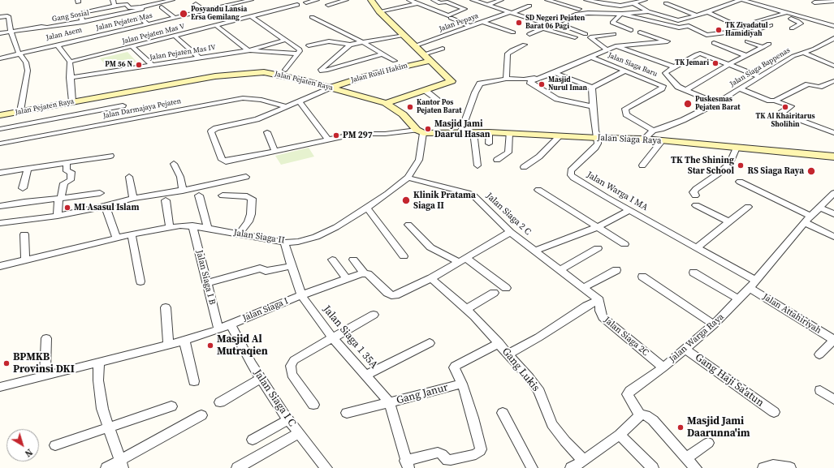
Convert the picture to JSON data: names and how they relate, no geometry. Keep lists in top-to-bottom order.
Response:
{
  "streets": {
    "main road": ["Jalan Rusli Hakim", "Jalan Pejaten Raya", "Jalan Siaga Raya"],
    "street": [
      "Gang Sosial",
      "Jalan Pejaten Mas",
      "Jalan Pepaya",
      "Jalan Asem",
      "Jalan Pejaten Mas V",
      "Jalan Pejaten Mas IV",
      "Jalan Siaga Baru",
      "Jalan Siaga Bappenas",
      "Jalan Darmajaya Pejaten",
      "Jalan Warga I MA",
      "Jalan Siaga 2 C",
      "Jalan Siaga II",
      "Jalan Siaga I B",
      "Jalan Siaga I",
      "Jalan Attahiriyah",
      "Jalan Siaga 2C",
      "Jalan Siaga 1 35A",
      "Jalan Warga Raya",
      "Gang Lukis",
      "Gang Haji Sa'atun",
      "Gang Janur",
      "Jalan Siaga I C"
    ]
  },
  "crossings": [
    ["Jalan Pejaten Mas", "Jalan Asem"],
    ["Jalan Siaga Baru", "Jalan Siaga Bappenas"],
    ["Jalan Siaga Bappenas", "Jalan Siaga Raya"],
    ["Jalan Rusli Hakim", "Jalan Pejaten Raya"],
    ["Jalan Siaga Raya", "Jalan Warga I MA"],
    ["Jalan Siaga Raya", "Jalan Siaga II"],
    ["Jalan Warga I MA", "Jalan Attahiriyah"],
    ["Jalan Warga I MA", "Jalan Warga Raya"],
    ["Jalan Siaga 2 C", "Jalan Siaga II"],
    ["Jalan Siaga 2 C", "Jalan Siaga 2C"],
    ["Jalan Siaga II", "Jalan Siaga I B"],
    ["Jalan Siaga II", "Jalan Siaga 1 35A"],
    ["Jalan Siaga I B", "Jalan Siaga I"],
    ["Jalan Siaga I", "Jalan Siaga 1 35A"],
    ["Jalan Siaga I", "Jalan Siaga I C"],
    ["Jalan Attahiriyah", "Jalan Warga Raya"],
    ["Jalan Siaga 2C", "Jalan Warga Raya"],
    ["Jalan Warga Raya", "Gang Haji Sa'atun"]
  ],
  "places": [
    "Posyandu Lansia Ersa Gemilang",
    "SD Negeri Pejaten Barat 06 Pagi",
    "TK Ziyadatul Hamidiyah",
    "TK Jemari",
    "PM 56 N",
    "Masjid Nurul Iman",
    "Puskesmas Pejaten Barat",
    "Kantor Pos Pejaten Barat",
    "TK Al Khairitarus Sholihin",
    "Masjid Jami Daarul Hasan",
    "PM 297",
    "TK The Shining Star School",
    "RS Siaga Raya",
    "Klinik Pratama Siaga II",
    "MI Asasul Islam",
    "Masjid Al Mutraqien",
    "BPMKB Provinsi DKI",
    "Masjid Jami Daarunna'im"
  ],
  "north": "bottom right"
}
